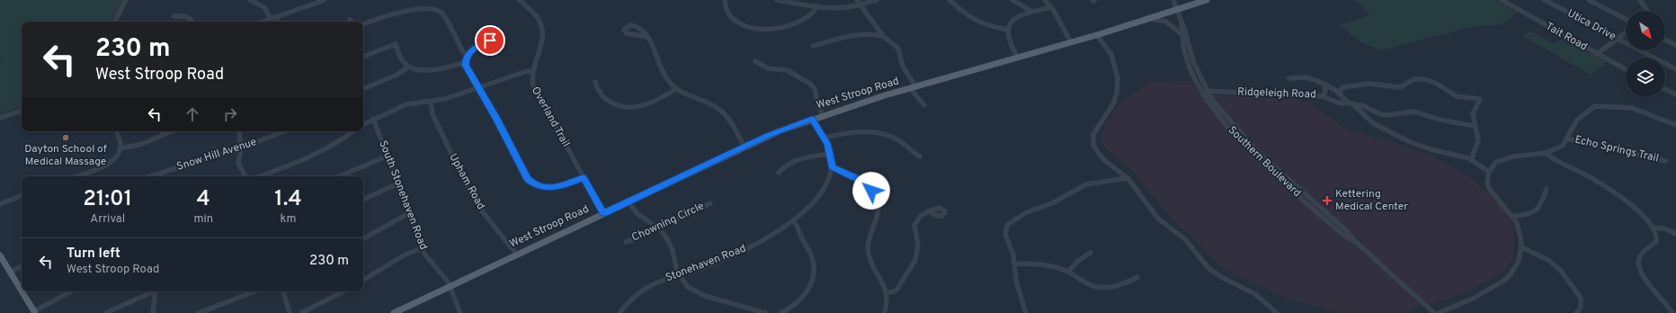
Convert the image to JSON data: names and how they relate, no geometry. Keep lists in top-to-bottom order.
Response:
{
  "streets": {
    "main road": ["West Stroop Road"],
    "street": [
      "Utica Drive",
      "Tait Road",
      "Ridgeleigh Road",
      "Overland Trail",
      "Echo Springs Trail",
      "Snow Hill Avenue",
      "Southern Boulevard",
      "Upham Road",
      "South Stonehaven Road",
      "Chowning Circle",
      "Stonehaven Road"
    ]
  },
  "crossings": [
    ["West Stroop Road", "Overland Trail"],
    ["West Stroop Road", "Southern Boulevard"],
    ["West Stroop Road", "Upham Road"],
    ["West Stroop Road", "South Stonehaven Road"],
    ["Ridgeleigh Road", "Southern Boulevard"]
  ],
  "places": {
    "other": ["Dayton School of Medical Massage"],
    "health": ["Kettering Medical Center"]
  },
  "north": "bottom right",
  "page": {
    "turn": ["230 m", "West Stroop Road"],
    "eta": [
      "21:01",
      "Arrival",
      "4",
      "min",
      "1.4",
      "km"
    ],
    "list": [
      {
        "name": "Turn left",
        "note": "West Stroop Road",
        "value": "230 m"
      }
    ]
  }
}
